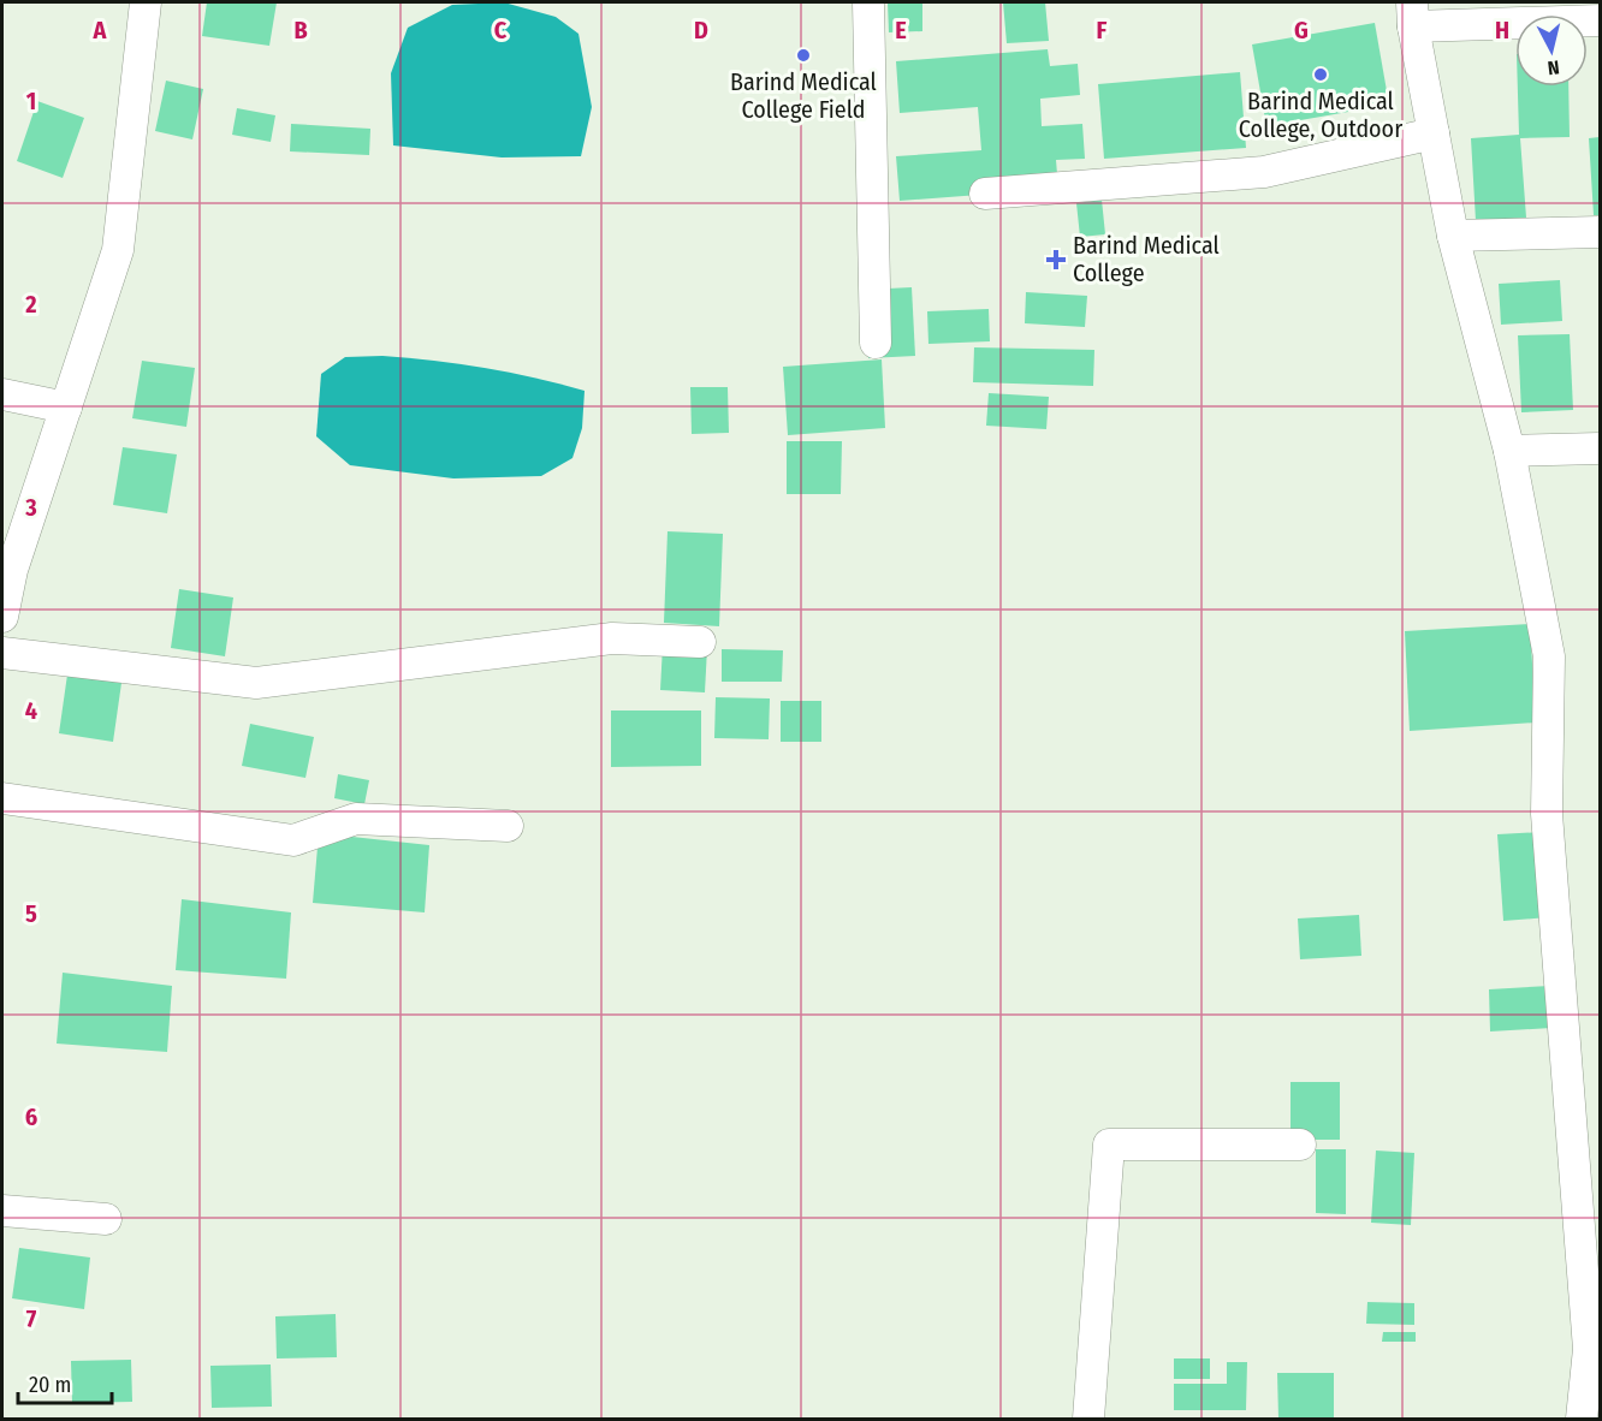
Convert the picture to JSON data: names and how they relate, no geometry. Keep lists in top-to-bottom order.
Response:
{
  "places": {
    "other": ["Barind Medical College Field", "Barind Medical College, Outdoor"],
    "health": ["Barind Medical College"]
  },
  "scale_bar": "20 m",
  "north": "bottom",
  "grid": {
    "columns": [
      "A",
      "B",
      "C",
      "D",
      "E",
      "F",
      "G",
      "H"
    ],
    "rows": [
      "1",
      "2",
      "3",
      "4",
      "5",
      "6",
      "7"
    ]
  }
}
